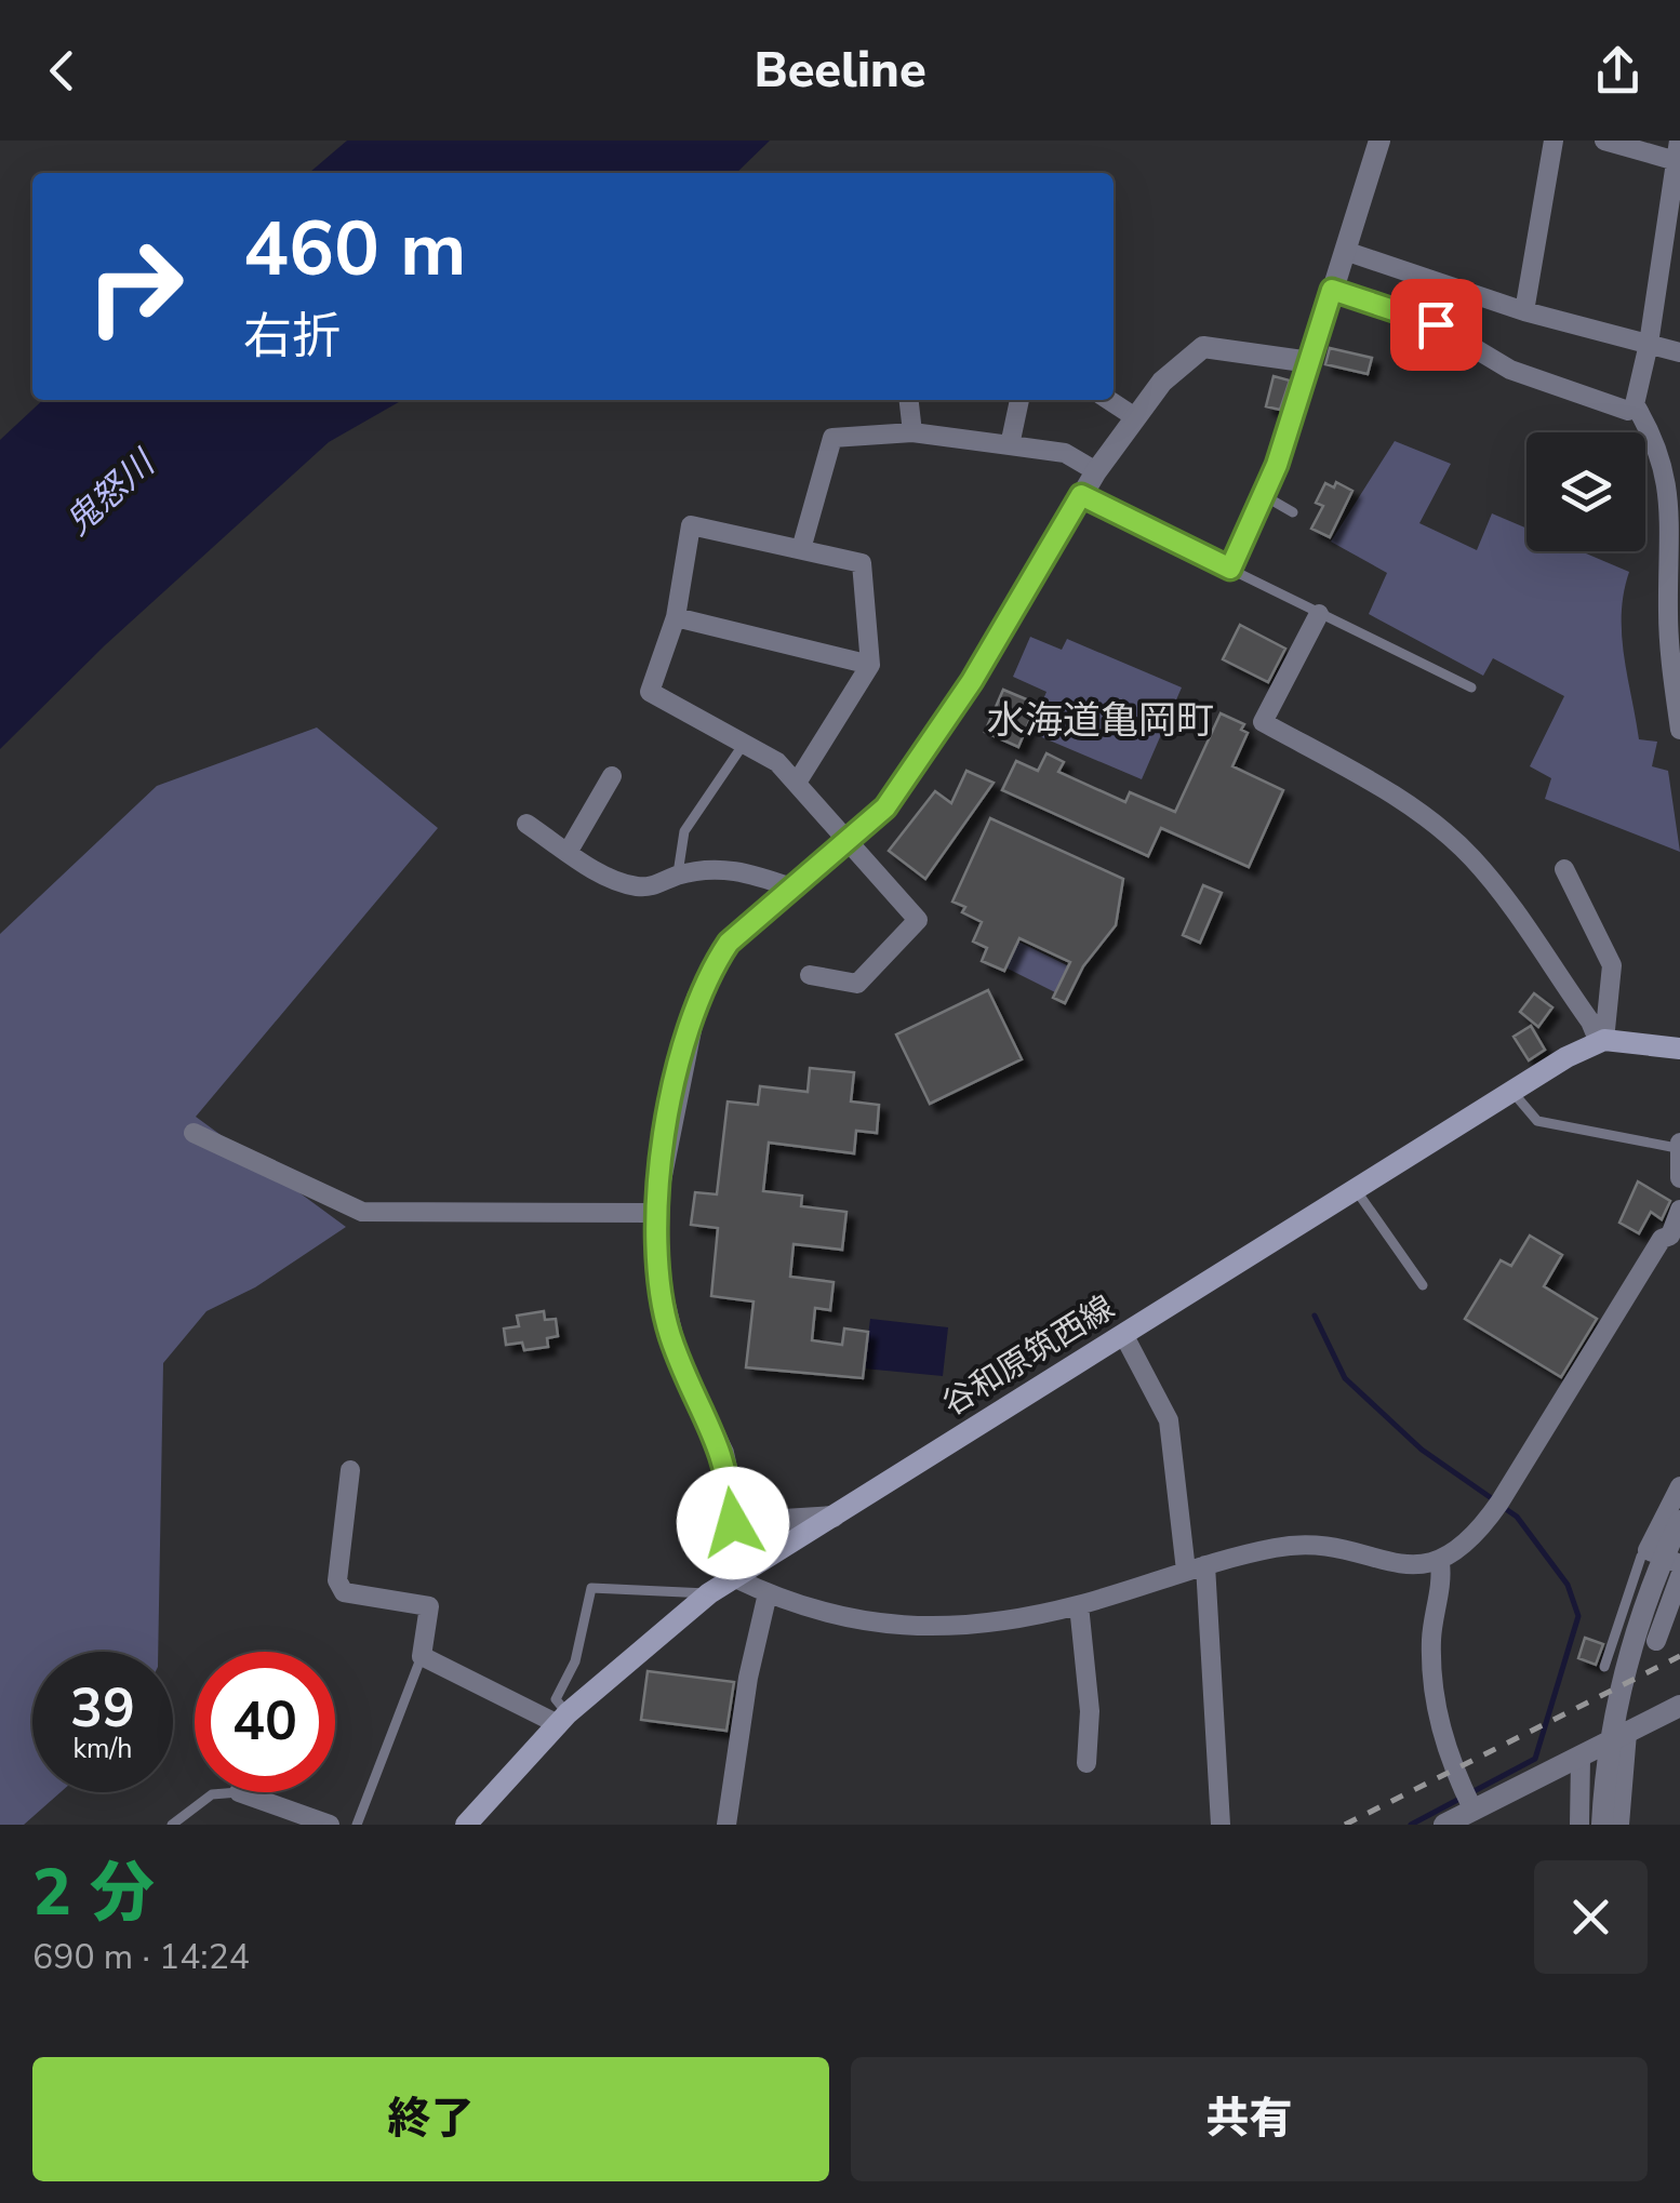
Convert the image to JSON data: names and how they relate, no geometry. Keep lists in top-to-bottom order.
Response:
{
  "streets": {
    "main road": ["谷和原筑西線"]
  },
  "districts": ["水海道亀岡町"],
  "water": ["鬼怒川"],
  "page": {
    "header": "Beeline",
    "turn": ["460 m", "右折"],
    "speed": "39 km/h",
    "limit": "40",
    "heading": ["2 分", "690 m · 14:24"],
    "buttons": ["終了", "共有"]
  }
}
